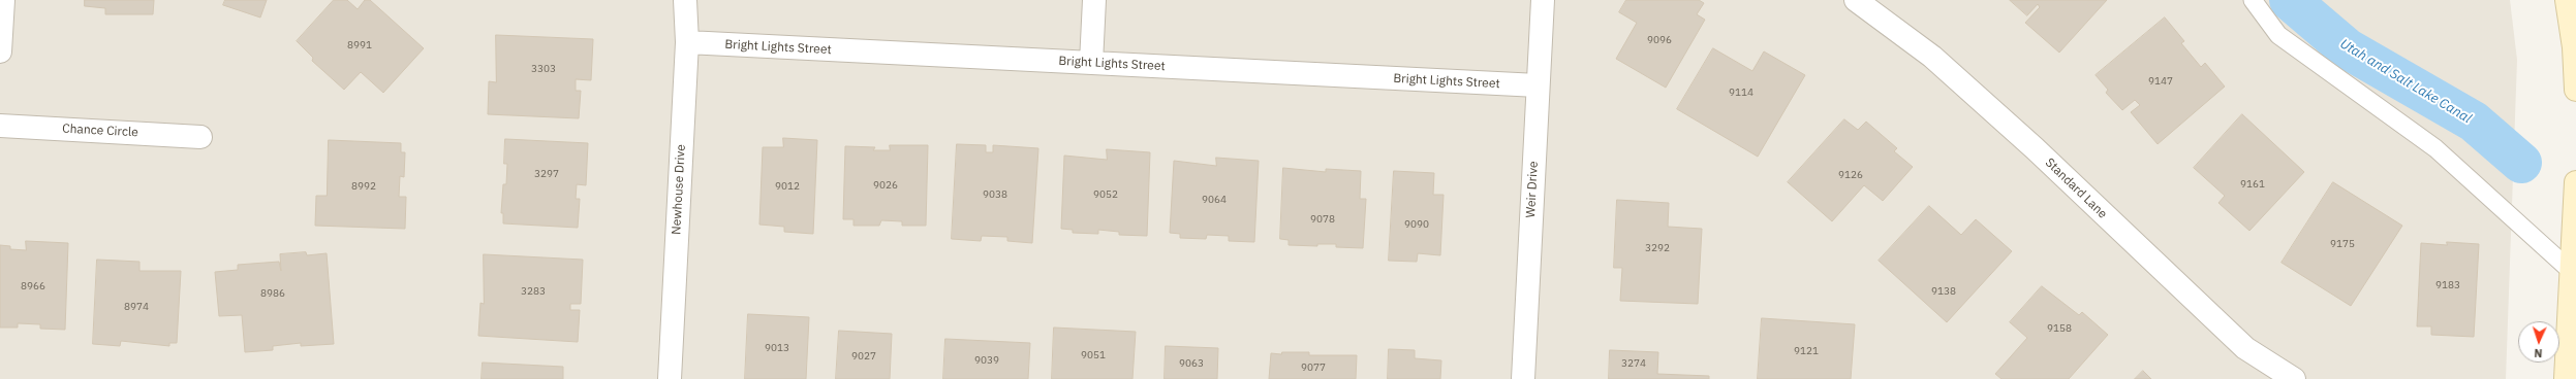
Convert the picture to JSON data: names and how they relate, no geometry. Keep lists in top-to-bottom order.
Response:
{
  "streets": {
    "street": [
      "Bright Lights Street",
      "Chance Circle",
      "Standard Lane",
      "Newhouse Drive",
      "Weir Drive"
    ]
  },
  "crossings": [
    ["Bright Lights Street", "Newhouse Drive"],
    ["Bright Lights Street", "Weir Drive"]
  ],
  "water": ["Utah and Salt Lake Canal"],
  "house_numbers": [
    "9096",
    "8991",
    "3303",
    "9147",
    "9114",
    "3297",
    "9126",
    "9161",
    "9026",
    "8992",
    "9012",
    "9038",
    "9052",
    "9064",
    "9078",
    "9090",
    "9175",
    "3292",
    "9183",
    "8966",
    "3283",
    "9138",
    "8986",
    "8974",
    "9158",
    "9013",
    "9121",
    "9051",
    "9027",
    "9039",
    "9063",
    "3274",
    "9077"
  ],
  "north": "bottom"
}
